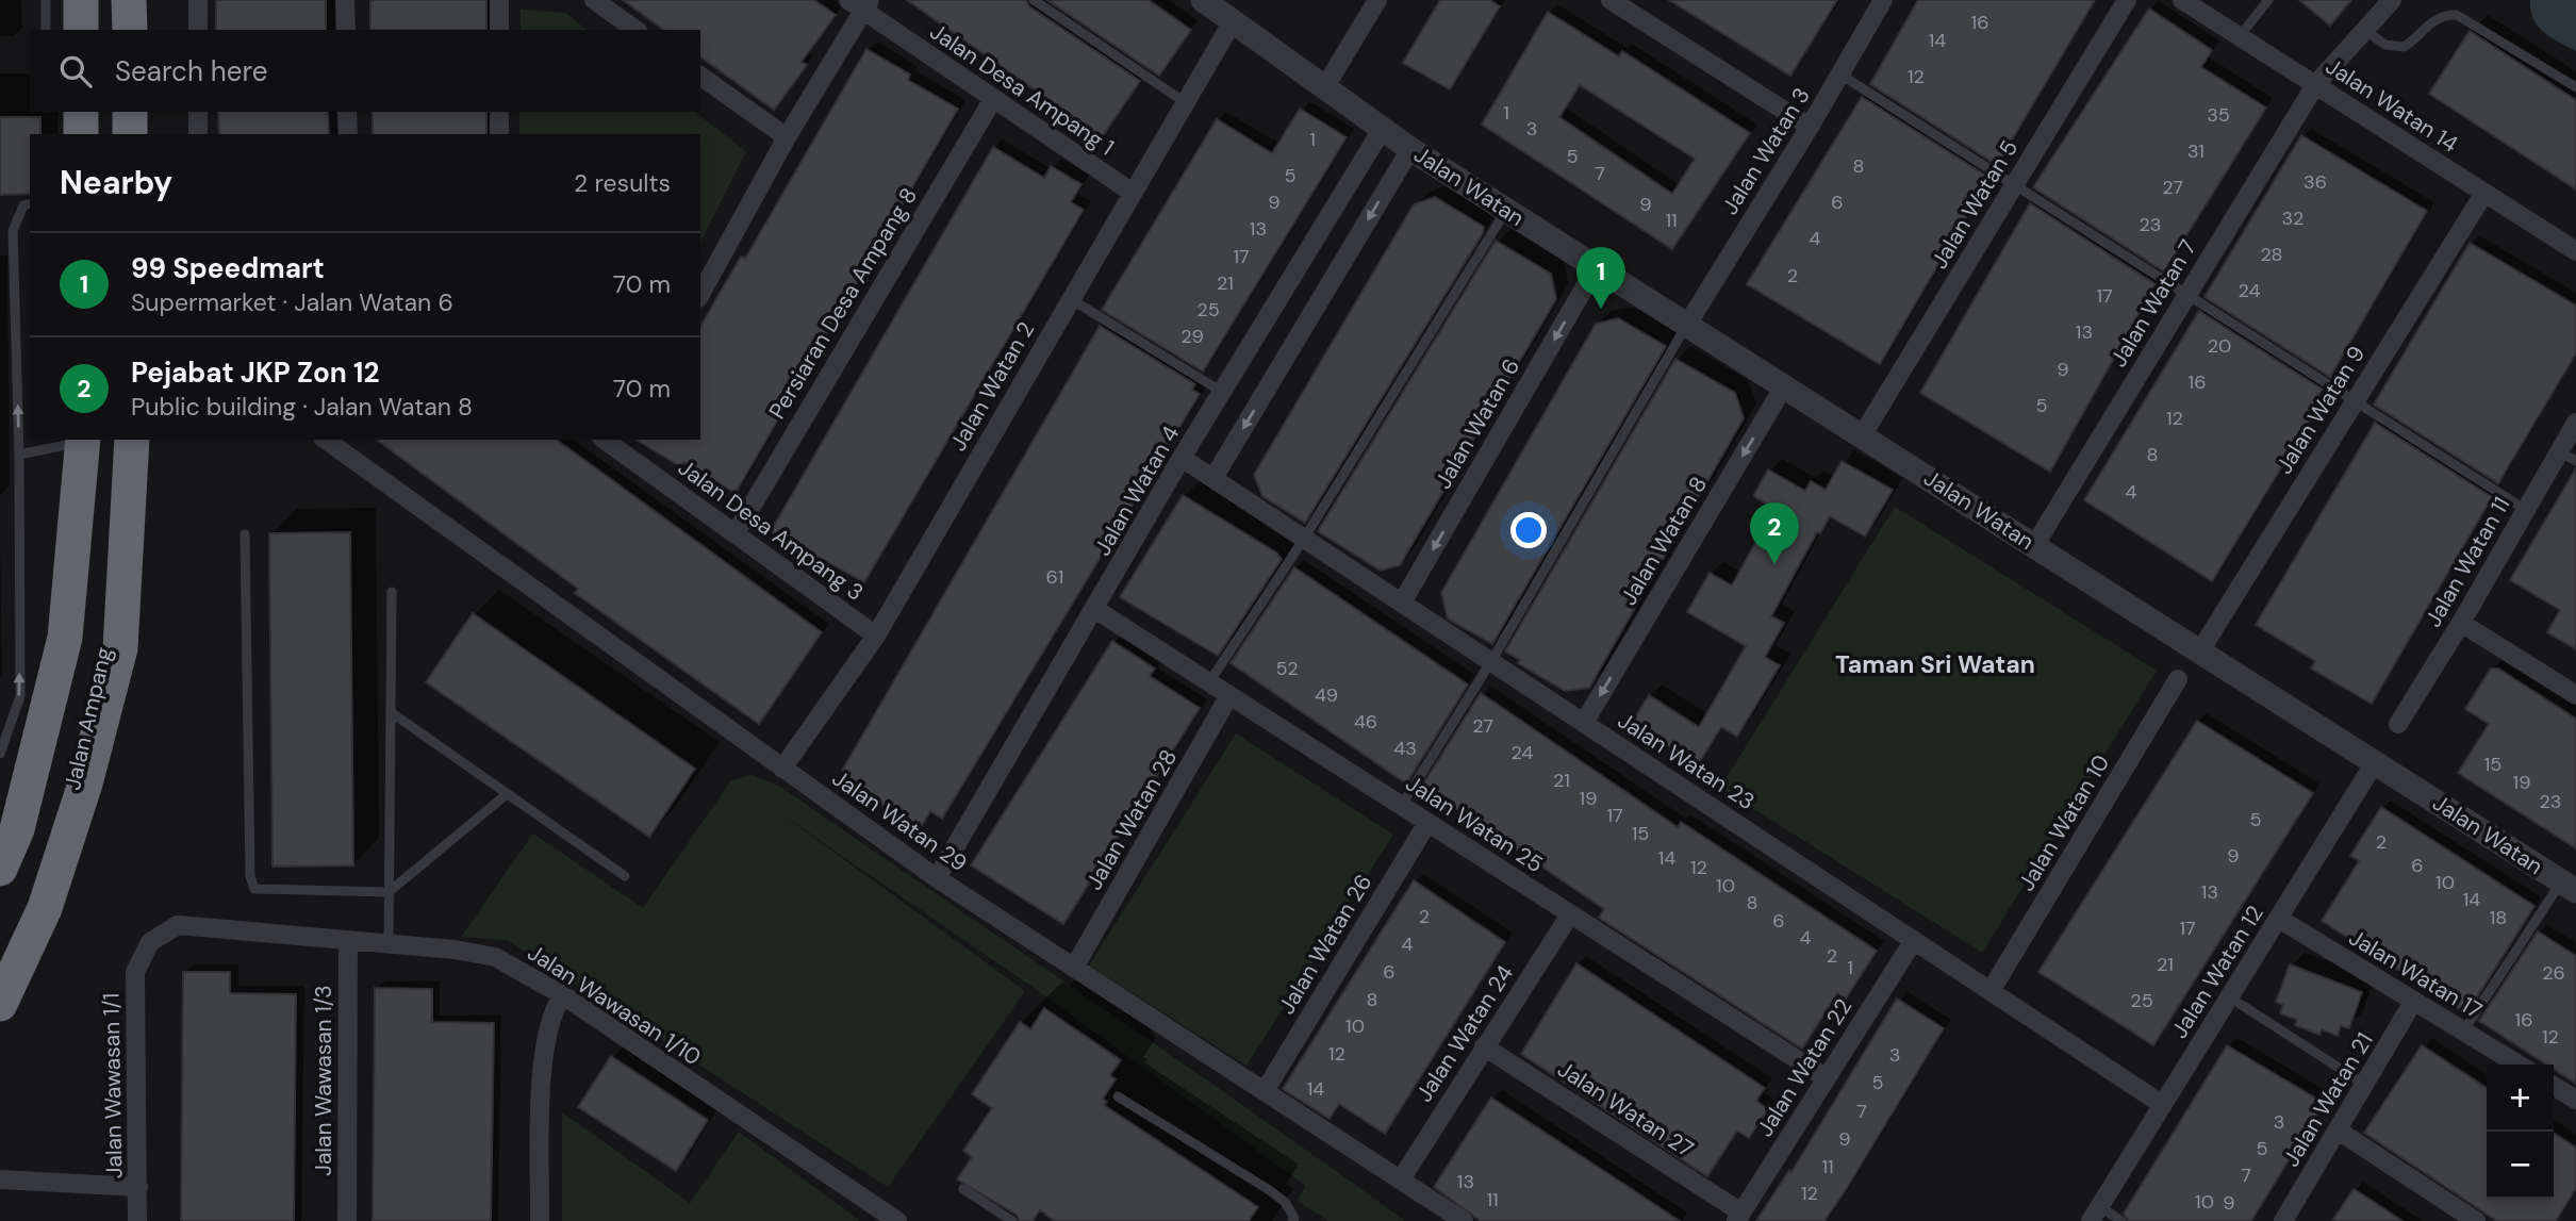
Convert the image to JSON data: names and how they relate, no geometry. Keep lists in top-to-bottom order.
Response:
{
  "streets": {
    "street": [
      "Jalan Desa Ampang 1",
      "Jalan Watan 14",
      "Jalan Watan 3",
      "Jalan Watan",
      "Jalan Watan 5",
      "Persiaran Desa Ampang 8",
      "Jalan Watan 7",
      "Jalan Watan 2",
      "Jalan Watan 9",
      "Jalan Watan 6",
      "Jalan Watan 4",
      "Jalan Desa Ampang 3",
      "Jalan Watan 8",
      "Jalan Watan 11",
      "Jalan Ampang",
      "Jalan Watan 23",
      "Jalan Watan 28",
      "Jalan Watan 29",
      "Jalan Watan 10",
      "Jalan Watan 25",
      "Jalan Watan 26",
      "Jalan Watan 12",
      "Jalan Watan 17",
      "Jalan Wawasan 1/10",
      "Jalan Watan 24",
      "Jalan Watan 22",
      "Jalan Wawasan 1/3",
      "Jalan Wawasan 1/1",
      "Jalan Watan 21",
      "Jalan Watan 27"
    ]
  },
  "crossings": [
    ["Jalan Desa Ampang 1", "Persiaran Desa Ampang 8"],
    ["Jalan Desa Ampang 1", "Jalan Watan 2"],
    ["Jalan Watan 14", "Jalan Watan 7"],
    ["Jalan Watan 14", "Jalan Watan 9"],
    ["Jalan Watan 3", "Jalan Watan"],
    ["Jalan Watan", "Jalan Watan 5"],
    ["Jalan Watan", "Jalan Watan 7"],
    ["Jalan Watan", "Jalan Watan 2"],
    ["Jalan Watan", "Jalan Watan 9"],
    ["Jalan Watan", "Jalan Watan 6"],
    ["Jalan Watan", "Jalan Watan 4"],
    ["Jalan Watan", "Jalan Watan 8"],
    ["Jalan Watan", "Jalan Watan 12"],
    ["Persiaran Desa Ampang 8", "Jalan Desa Ampang 3"],
    ["Jalan Watan 2", "Jalan Desa Ampang 3"],
    ["Jalan Watan 2", "Jalan Watan 29"],
    ["Jalan Watan 6", "Jalan Watan 23"],
    ["Jalan Watan 4", "Jalan Watan 23"],
    ["Jalan Watan 4", "Jalan Watan 29"],
    ["Jalan Watan 4", "Jalan Watan 25"],
    ["Jalan Watan 8", "Jalan Watan 23"],
    ["Jalan Watan 23", "Jalan Watan 10"],
    ["Jalan Watan 23", "Jalan Watan 12"],
    ["Jalan Watan 23", "Jalan Watan 22"],
    ["Jalan Watan 28", "Jalan Watan 29"],
    ["Jalan Watan 28", "Jalan Watan 25"],
    ["Jalan Watan 29", "Jalan Watan 26"],
    ["Jalan Watan 29", "Jalan Watan 24"],
    ["Jalan Watan 25", "Jalan Watan 26"],
    ["Jalan Watan 25", "Jalan Watan 24"],
    ["Jalan Watan 25", "Jalan Watan 22"],
    ["Jalan Watan 12", "Jalan Watan 17"],
    ["Jalan Watan 17", "Jalan Watan 21"],
    ["Jalan Wawasan 1/10", "Jalan Wawasan 1/3"],
    ["Jalan Wawasan 1/10", "Jalan Wawasan 1/1"],
    ["Jalan Watan 24", "Jalan Watan 27"],
    ["Jalan Watan 22", "Jalan Watan 27"]
  ],
  "one_way": ["Jalan Watan 6", "Jalan Watan 8"],
  "districts": ["Taman Sri Watan"],
  "house_numbers": [
    "16",
    "14",
    "12",
    "1",
    "35",
    "3",
    "1",
    "31",
    "5",
    "8",
    "7",
    "5",
    "36",
    "27",
    "9",
    "6",
    "9",
    "32",
    "11",
    "23",
    "13",
    "4",
    "28",
    "17",
    "2",
    "21",
    "24",
    "17",
    "25",
    "13",
    "29",
    "20",
    "9",
    "16",
    "5",
    "12",
    "8",
    "4",
    "61",
    "52",
    "49",
    "46",
    "27",
    "43",
    "24",
    "15",
    "21",
    "19",
    "19",
    "23",
    "17",
    "5",
    "15",
    "2",
    "9",
    "14",
    "6",
    "12",
    "10",
    "10",
    "13",
    "14",
    "8",
    "2",
    "18",
    "6",
    "17",
    "4",
    "4",
    "2",
    "21",
    "1",
    "6",
    "26",
    "8",
    "25",
    "16",
    "10",
    "12",
    "12",
    "3",
    "5",
    "14",
    "7",
    "3",
    "9",
    "5",
    "11",
    "7",
    "13",
    "12",
    "11",
    "10",
    "9"
  ],
  "page": {
    "search": "Search here",
    "heading": ["Nearby", "2 results"],
    "list": [
      {
        "mark": "1",
        "name": "99 Speedmart",
        "note": "Supermarket · Jalan Watan 6",
        "value": "70 m"
      },
      {
        "mark": "2",
        "name": "Pejabat JKP Zon 12",
        "note": "Public building · Jalan Watan 8",
        "value": "70 m"
      }
    ],
    "pins": ["1", "2"],
    "map_buttons": ["+", "−"]
  }
}
